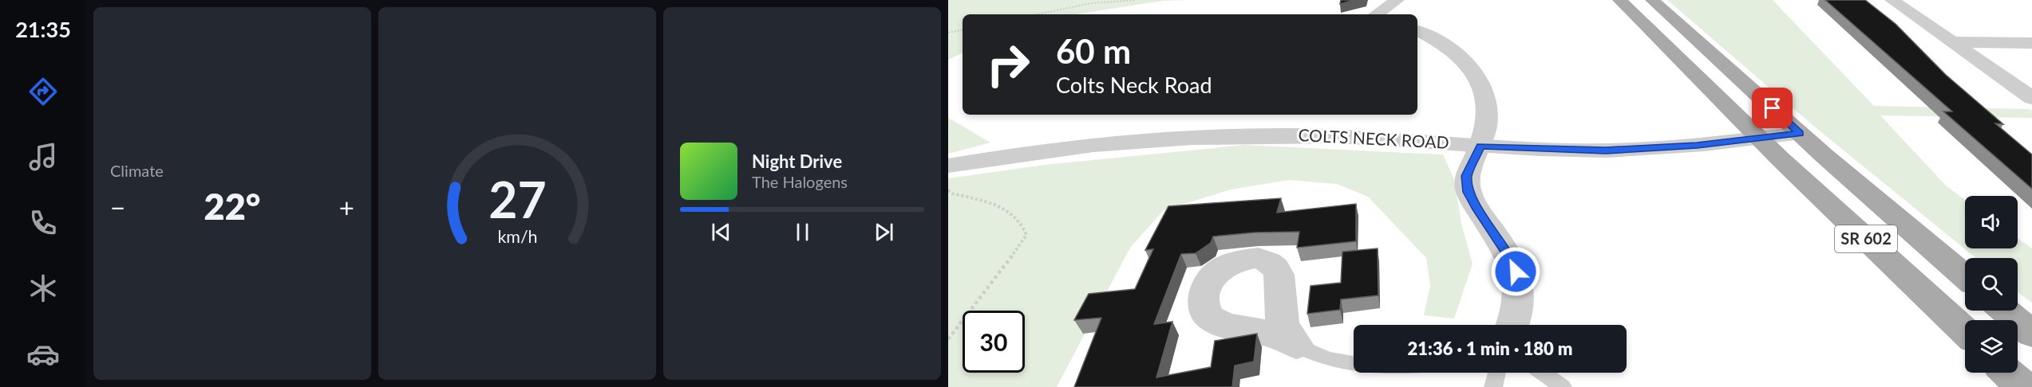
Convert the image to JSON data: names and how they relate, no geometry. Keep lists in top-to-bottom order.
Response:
{
  "streets": {
    "main road": ["SR 602"],
    "street": ["COLTS NECK ROAD"]
  },
  "crossings": [
    ["COLTS NECK ROAD", "SR 602"]
  ],
  "page": {
    "tabs": "21:35",
    "tile": "Climate",
    "turn": ["60 m", "Colts Neck Road"],
    "song": ["Night Drive", "The Halogens"],
    "heat": ["−", "22°", "+"],
    "limit": "30",
    "trip": "21:36 · 1 min · 180 m",
    "gauge": ["27", "km/h"]
  }
}
